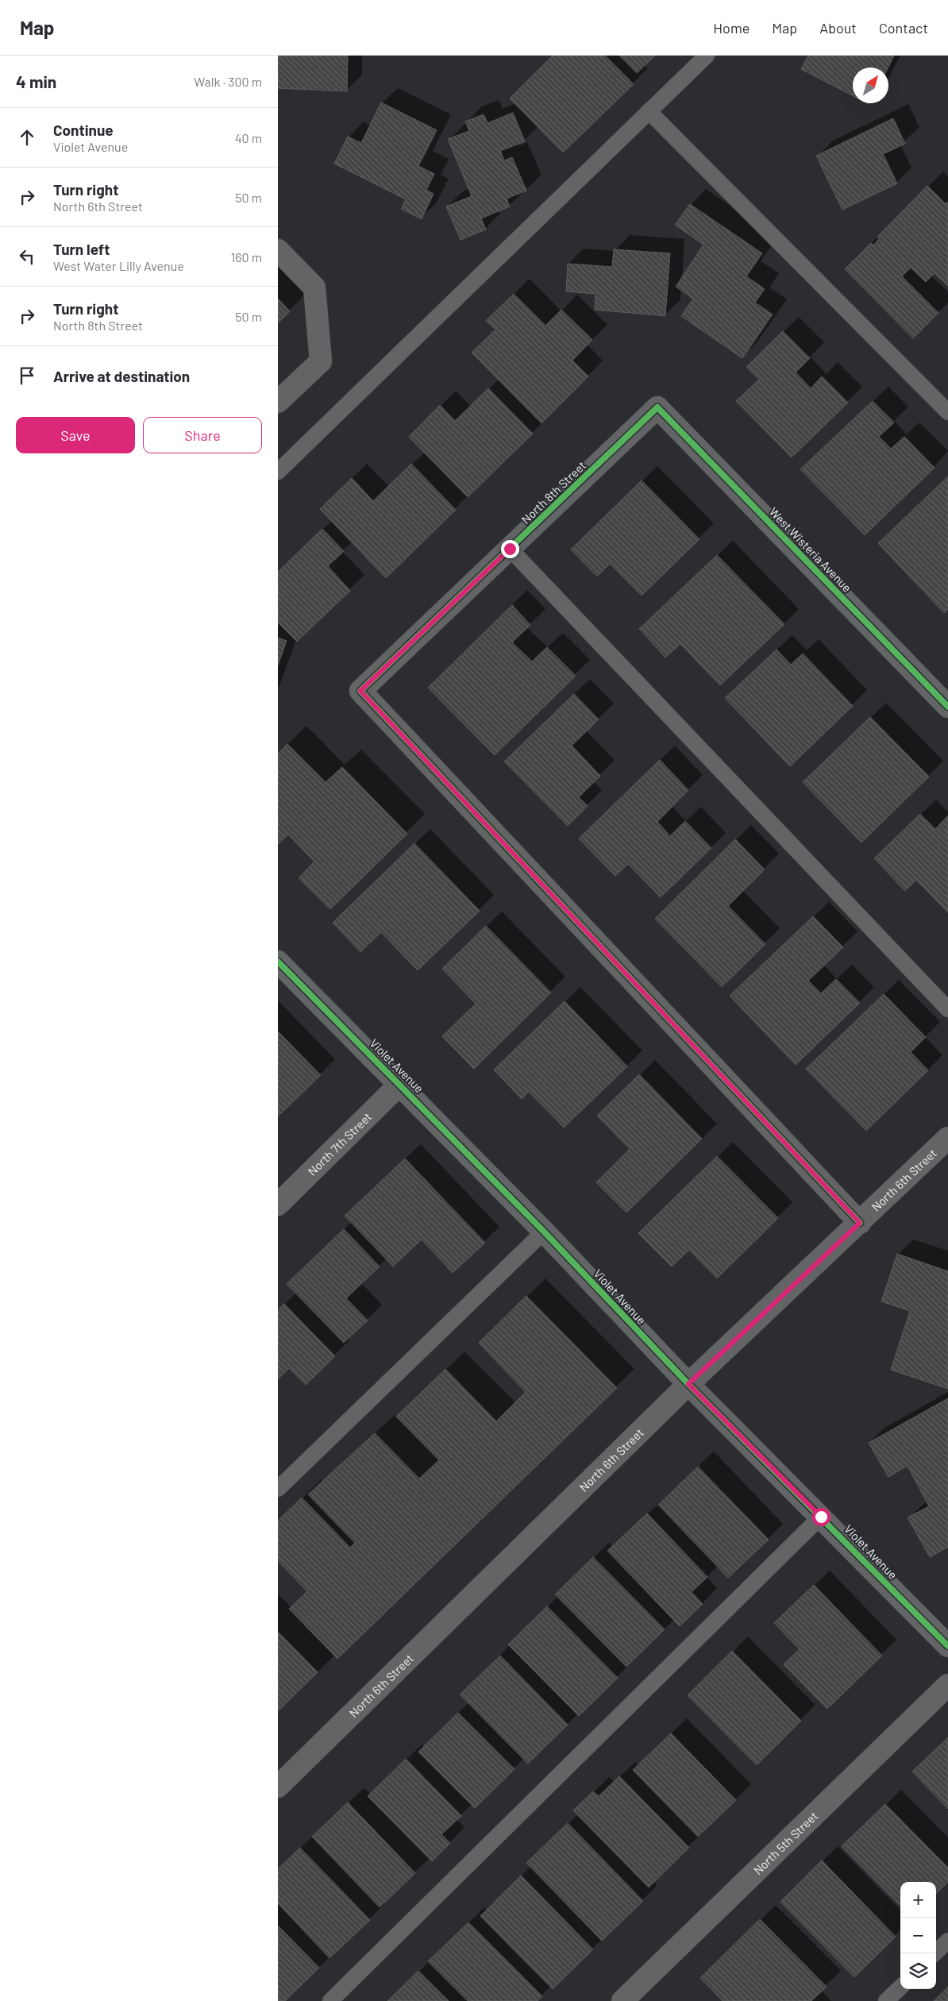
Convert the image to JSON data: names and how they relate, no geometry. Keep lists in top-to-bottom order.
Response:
{
  "streets": {
    "street": [
      "North 8th Street",
      "West Wisteria Avenue",
      "Violet Avenue",
      "North 7th Street",
      "North 6th Street",
      "North 5th Street"
    ]
  },
  "crossings": [
    ["North 8th Street", "West Wisteria Avenue"],
    ["North 8th Street", "North 6th Street"],
    ["Violet Avenue", "North 7th Street"],
    ["Violet Avenue", "North 6th Street"]
  ],
  "north": "top right",
  "page": {
    "header": "Map",
    "nav": [
      "Home",
      "Map",
      "About",
      "Contact"
    ],
    "heading": ["4 min", "Walk · 300 m"],
    "list": [
      ["Continue", "Violet Avenue", "40 m"],
      ["Turn right", "North 6th Street", "50 m"],
      ["Turn left", "West Water Lilly Avenue", "160 m"],
      ["Turn right", "North 8th Street", "50 m"],
      "Arrive at destination"
    ],
    "buttons": ["Save", "Share"],
    "map_buttons": ["+", "−"]
  }
}
